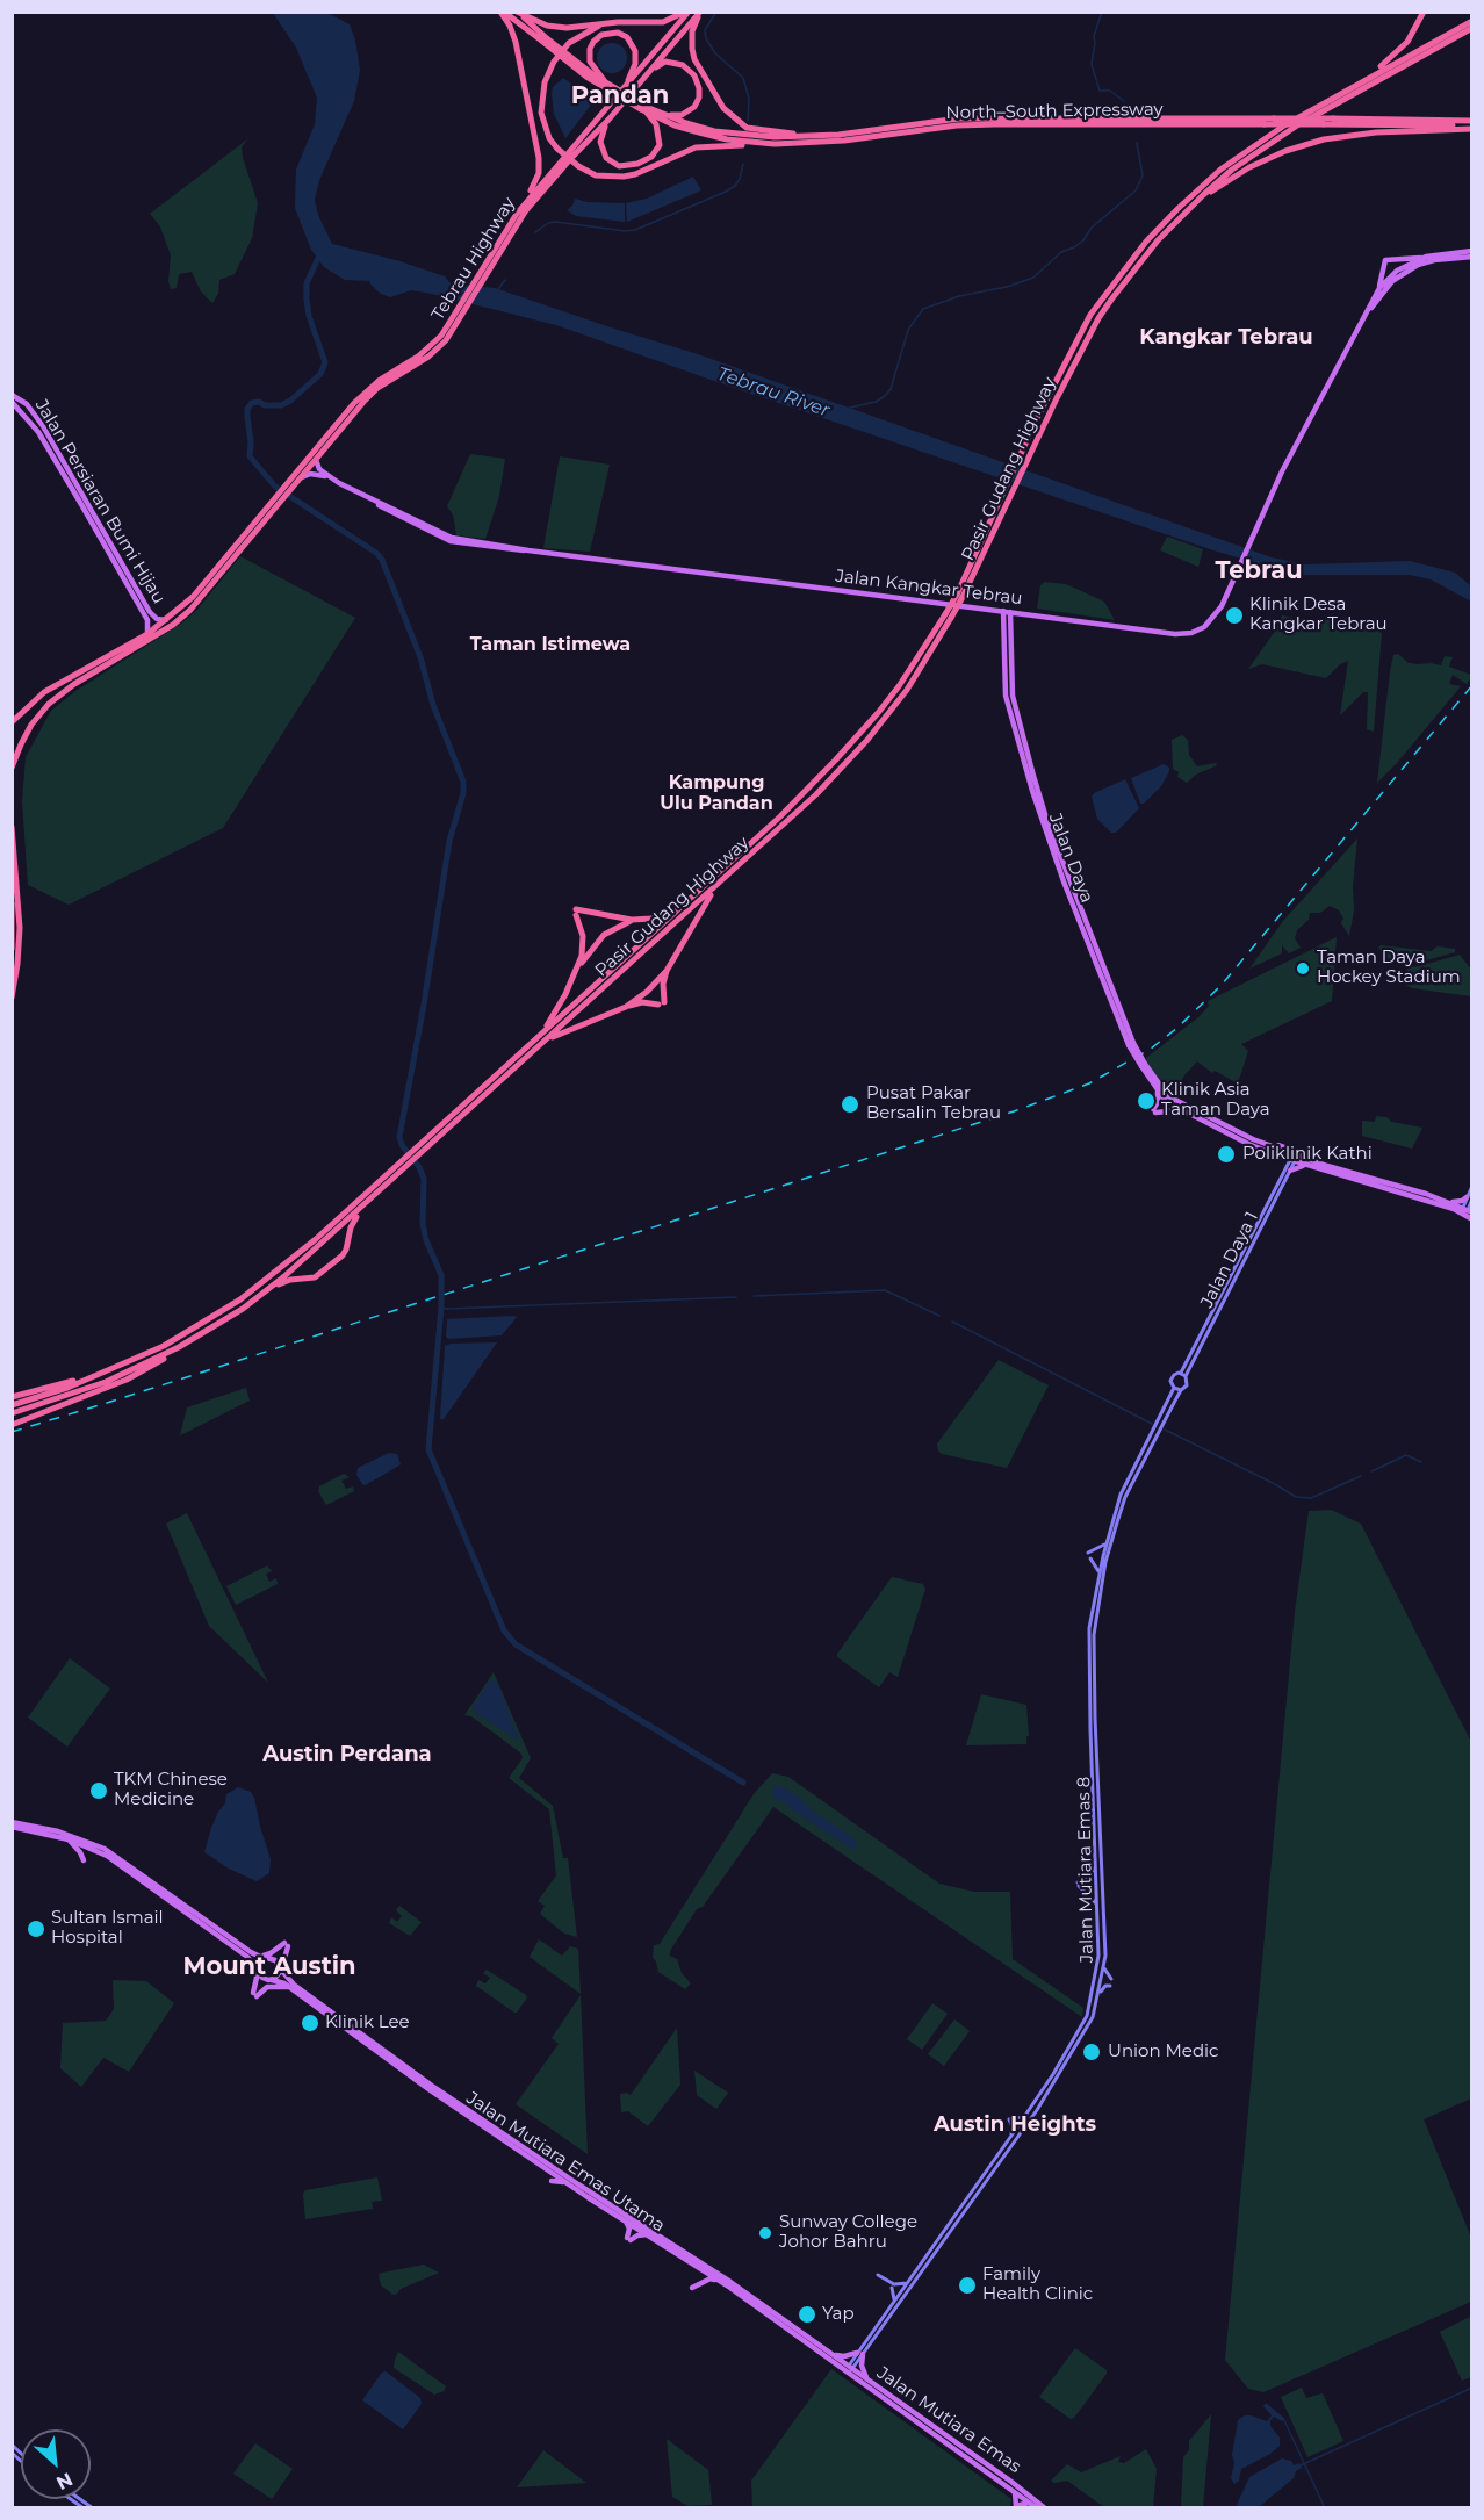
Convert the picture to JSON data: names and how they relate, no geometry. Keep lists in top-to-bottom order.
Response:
{
  "streets": {
    "highway": ["North–South Expressway", "Tebrau Highway", "Pasir Gudang Highway"],
    "main road": [
      "Jalan Persiaran Bumi Hijau",
      "Jalan Kangkar Tebrau",
      "Jalan Daya",
      "Jalan Daya 1",
      "Jalan Mutiara Emas 8",
      "Jalan Mutiara Emas Utama",
      "Jalan Mutiara Emas"
    ]
  },
  "crossings": [
    ["Tebrau Highway", "Jalan Persiaran Bumi Hijau"],
    ["Tebrau Highway", "Jalan Kangkar Tebrau"],
    ["Jalan Kangkar Tebrau", "Jalan Daya"],
    ["Jalan Daya 1", "Jalan Mutiara Emas 8"],
    ["Jalan Mutiara Emas 8", "Jalan Mutiara Emas Utama"],
    ["Jalan Mutiara Emas 8", "Jalan Mutiara Emas"],
    ["Jalan Mutiara Emas Utama", "Jalan Mutiara Emas"]
  ],
  "districts": [
    "Pandan",
    "Kangkar Tebrau",
    "Tebrau",
    "Taman Istimewa",
    "Kampung Ulu Pandan",
    "Austin Perdana",
    "Mount Austin",
    "Austin Heights"
  ],
  "water": ["Tebrau River"],
  "places": [
    "Klinik Desa Kangkar Tebrau",
    "Taman Daya Hockey Stadium",
    "Klinik Asia Taman Daya",
    "Pusat Pakar Bersalin Tebrau",
    "Poliklinik Kathi",
    "TKM Chinese Medicine",
    "Sultan Ismail Hospital",
    "Klinik Lee",
    "Union Medic",
    "Sunway College Johor Bahru",
    "Family Health Clinic",
    "Yap"
  ],
  "north": "bottom right"
}
